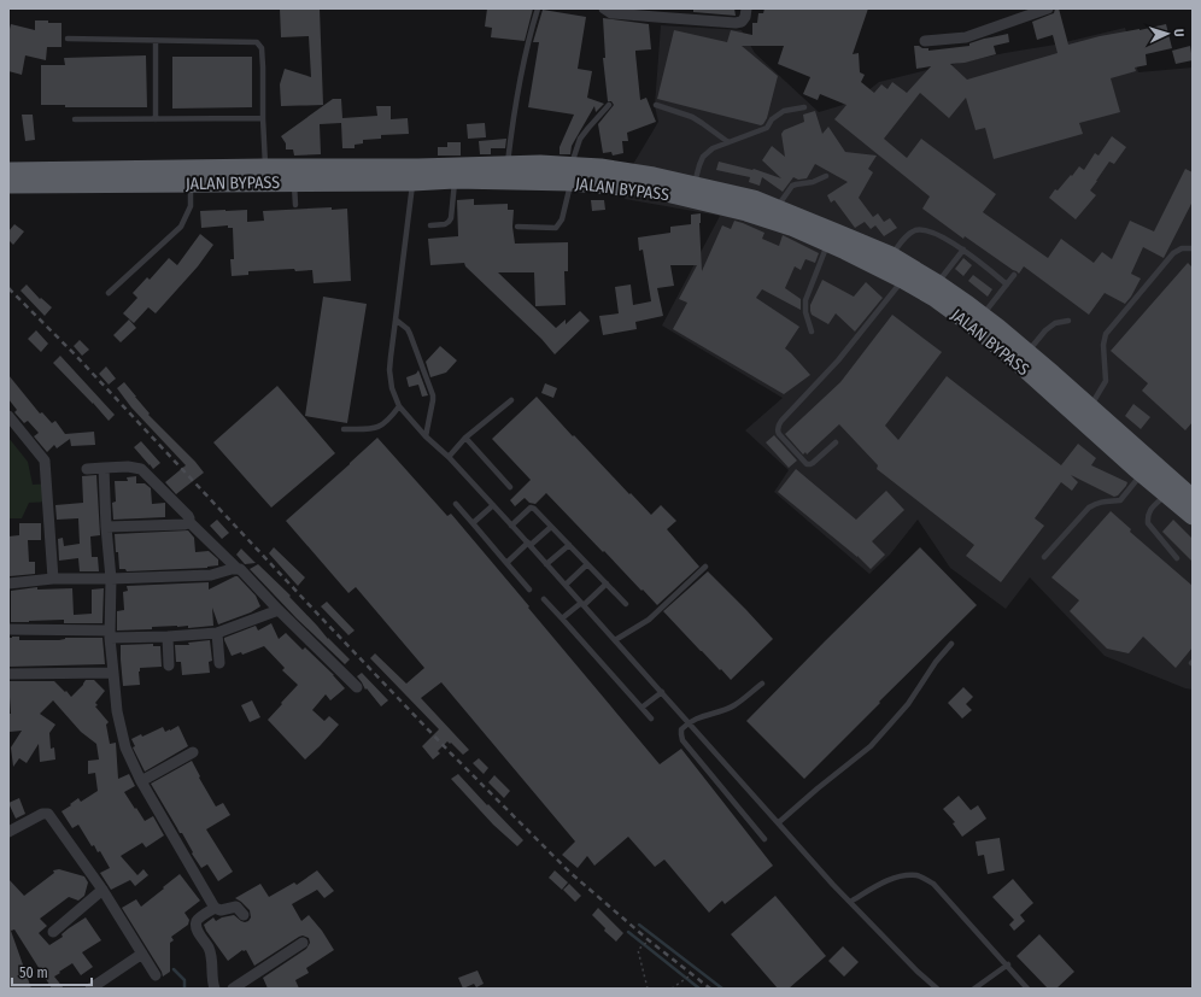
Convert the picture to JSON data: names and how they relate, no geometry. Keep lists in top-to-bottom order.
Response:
{
  "streets": {
    "highway": ["JALAN BYPASS"]
  },
  "scale_bar": "50 m",
  "north": "right"
}
